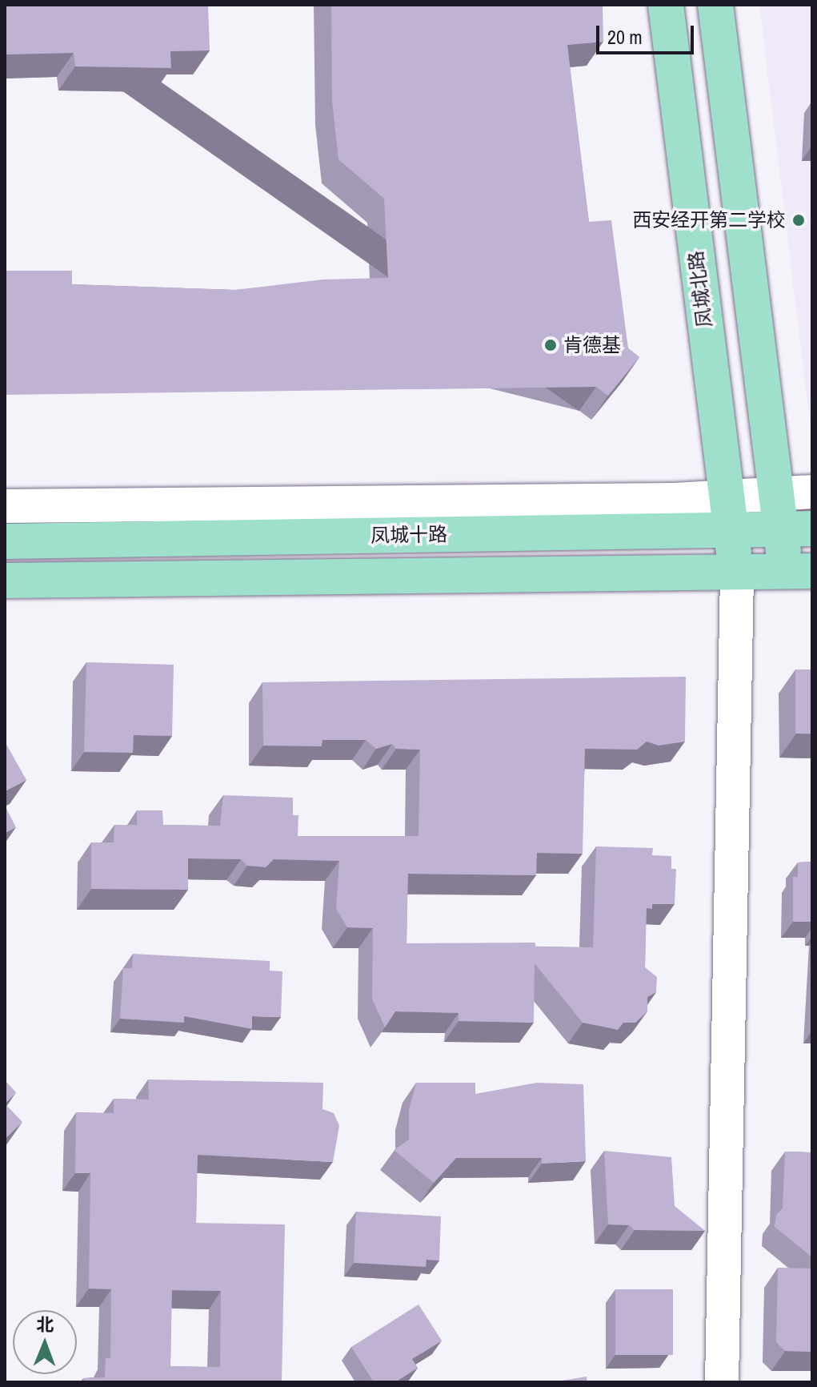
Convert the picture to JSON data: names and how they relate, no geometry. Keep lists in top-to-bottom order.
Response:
{
  "streets": {
    "main road": ["凤城北路", "凤城十路"]
  },
  "crossings": [
    ["凤城北路", "凤城十路"]
  ],
  "places": ["西安经开第二学校", "肯德基"],
  "scale_bar": "20 m",
  "north": "top"
}
